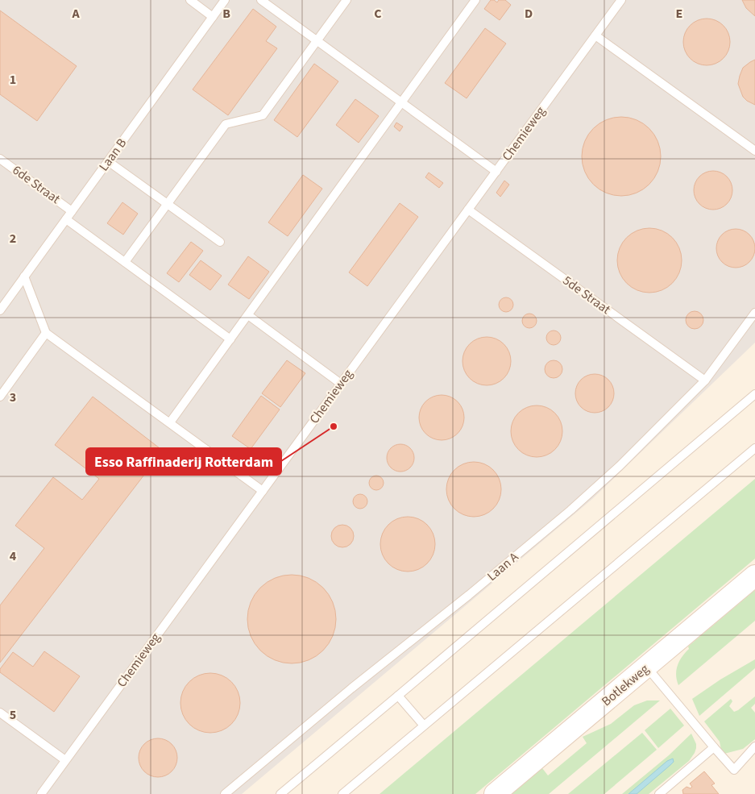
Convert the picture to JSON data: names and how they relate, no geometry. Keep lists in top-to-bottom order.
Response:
{
  "streets": {
    "main road": ["Botlekweg"],
    "lane": [
      "Chemieweg",
      "Laan B",
      "6de Straat",
      "5de Straat",
      "Laan A"
    ]
  },
  "crossings": [
    ["Chemieweg", "5de Straat"],
    ["Laan B", "6de Straat"],
    ["5de Straat", "Laan A"]
  ],
  "places": ["Esso Rafﬁnaderij Rotterdam"],
  "grid": {
    "columns": [
      "A",
      "B",
      "C",
      "D",
      "E"
    ],
    "rows": [
      "1",
      "2",
      "3",
      "4",
      "5"
    ]
  }
}
